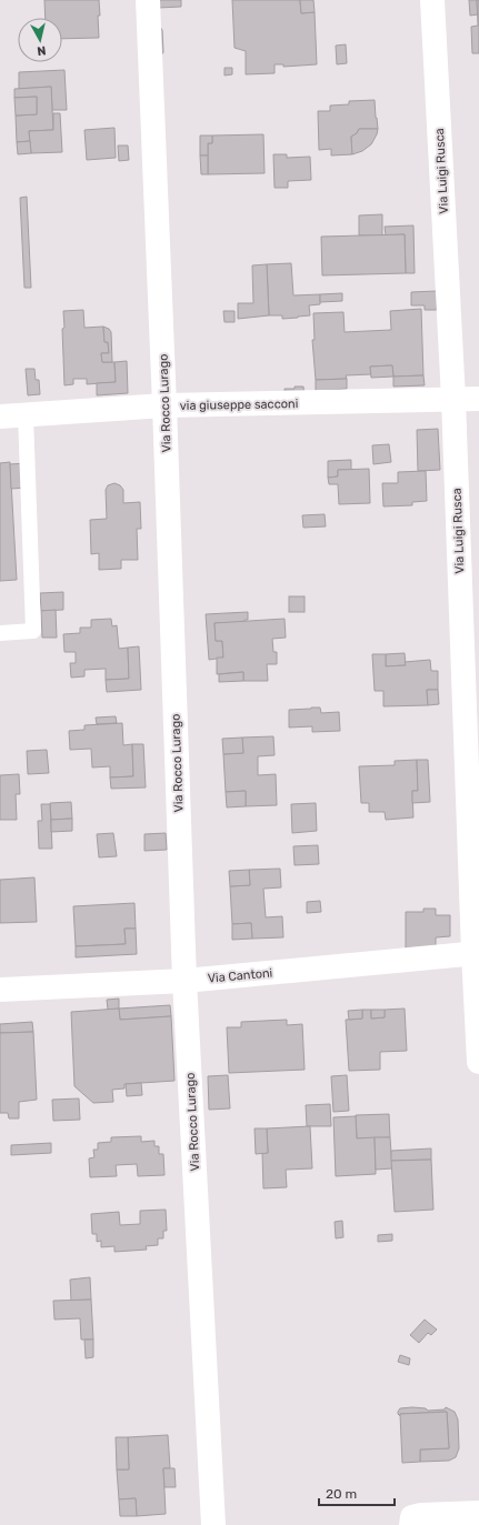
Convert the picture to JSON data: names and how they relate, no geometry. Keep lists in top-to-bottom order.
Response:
{
  "streets": {
    "street": [
      "Via Luigi Rusca",
      "Via Rocco Lurago",
      "via giuseppe sacconi",
      "Via Cantoni"
    ]
  },
  "crossings": [
    ["Via Luigi Rusca", "via giuseppe sacconi"],
    ["Via Luigi Rusca", "Via Cantoni"],
    ["Via Rocco Lurago", "via giuseppe sacconi"],
    ["Via Rocco Lurago", "Via Cantoni"]
  ],
  "scale_bar": "20 m",
  "north": "bottom"
}
